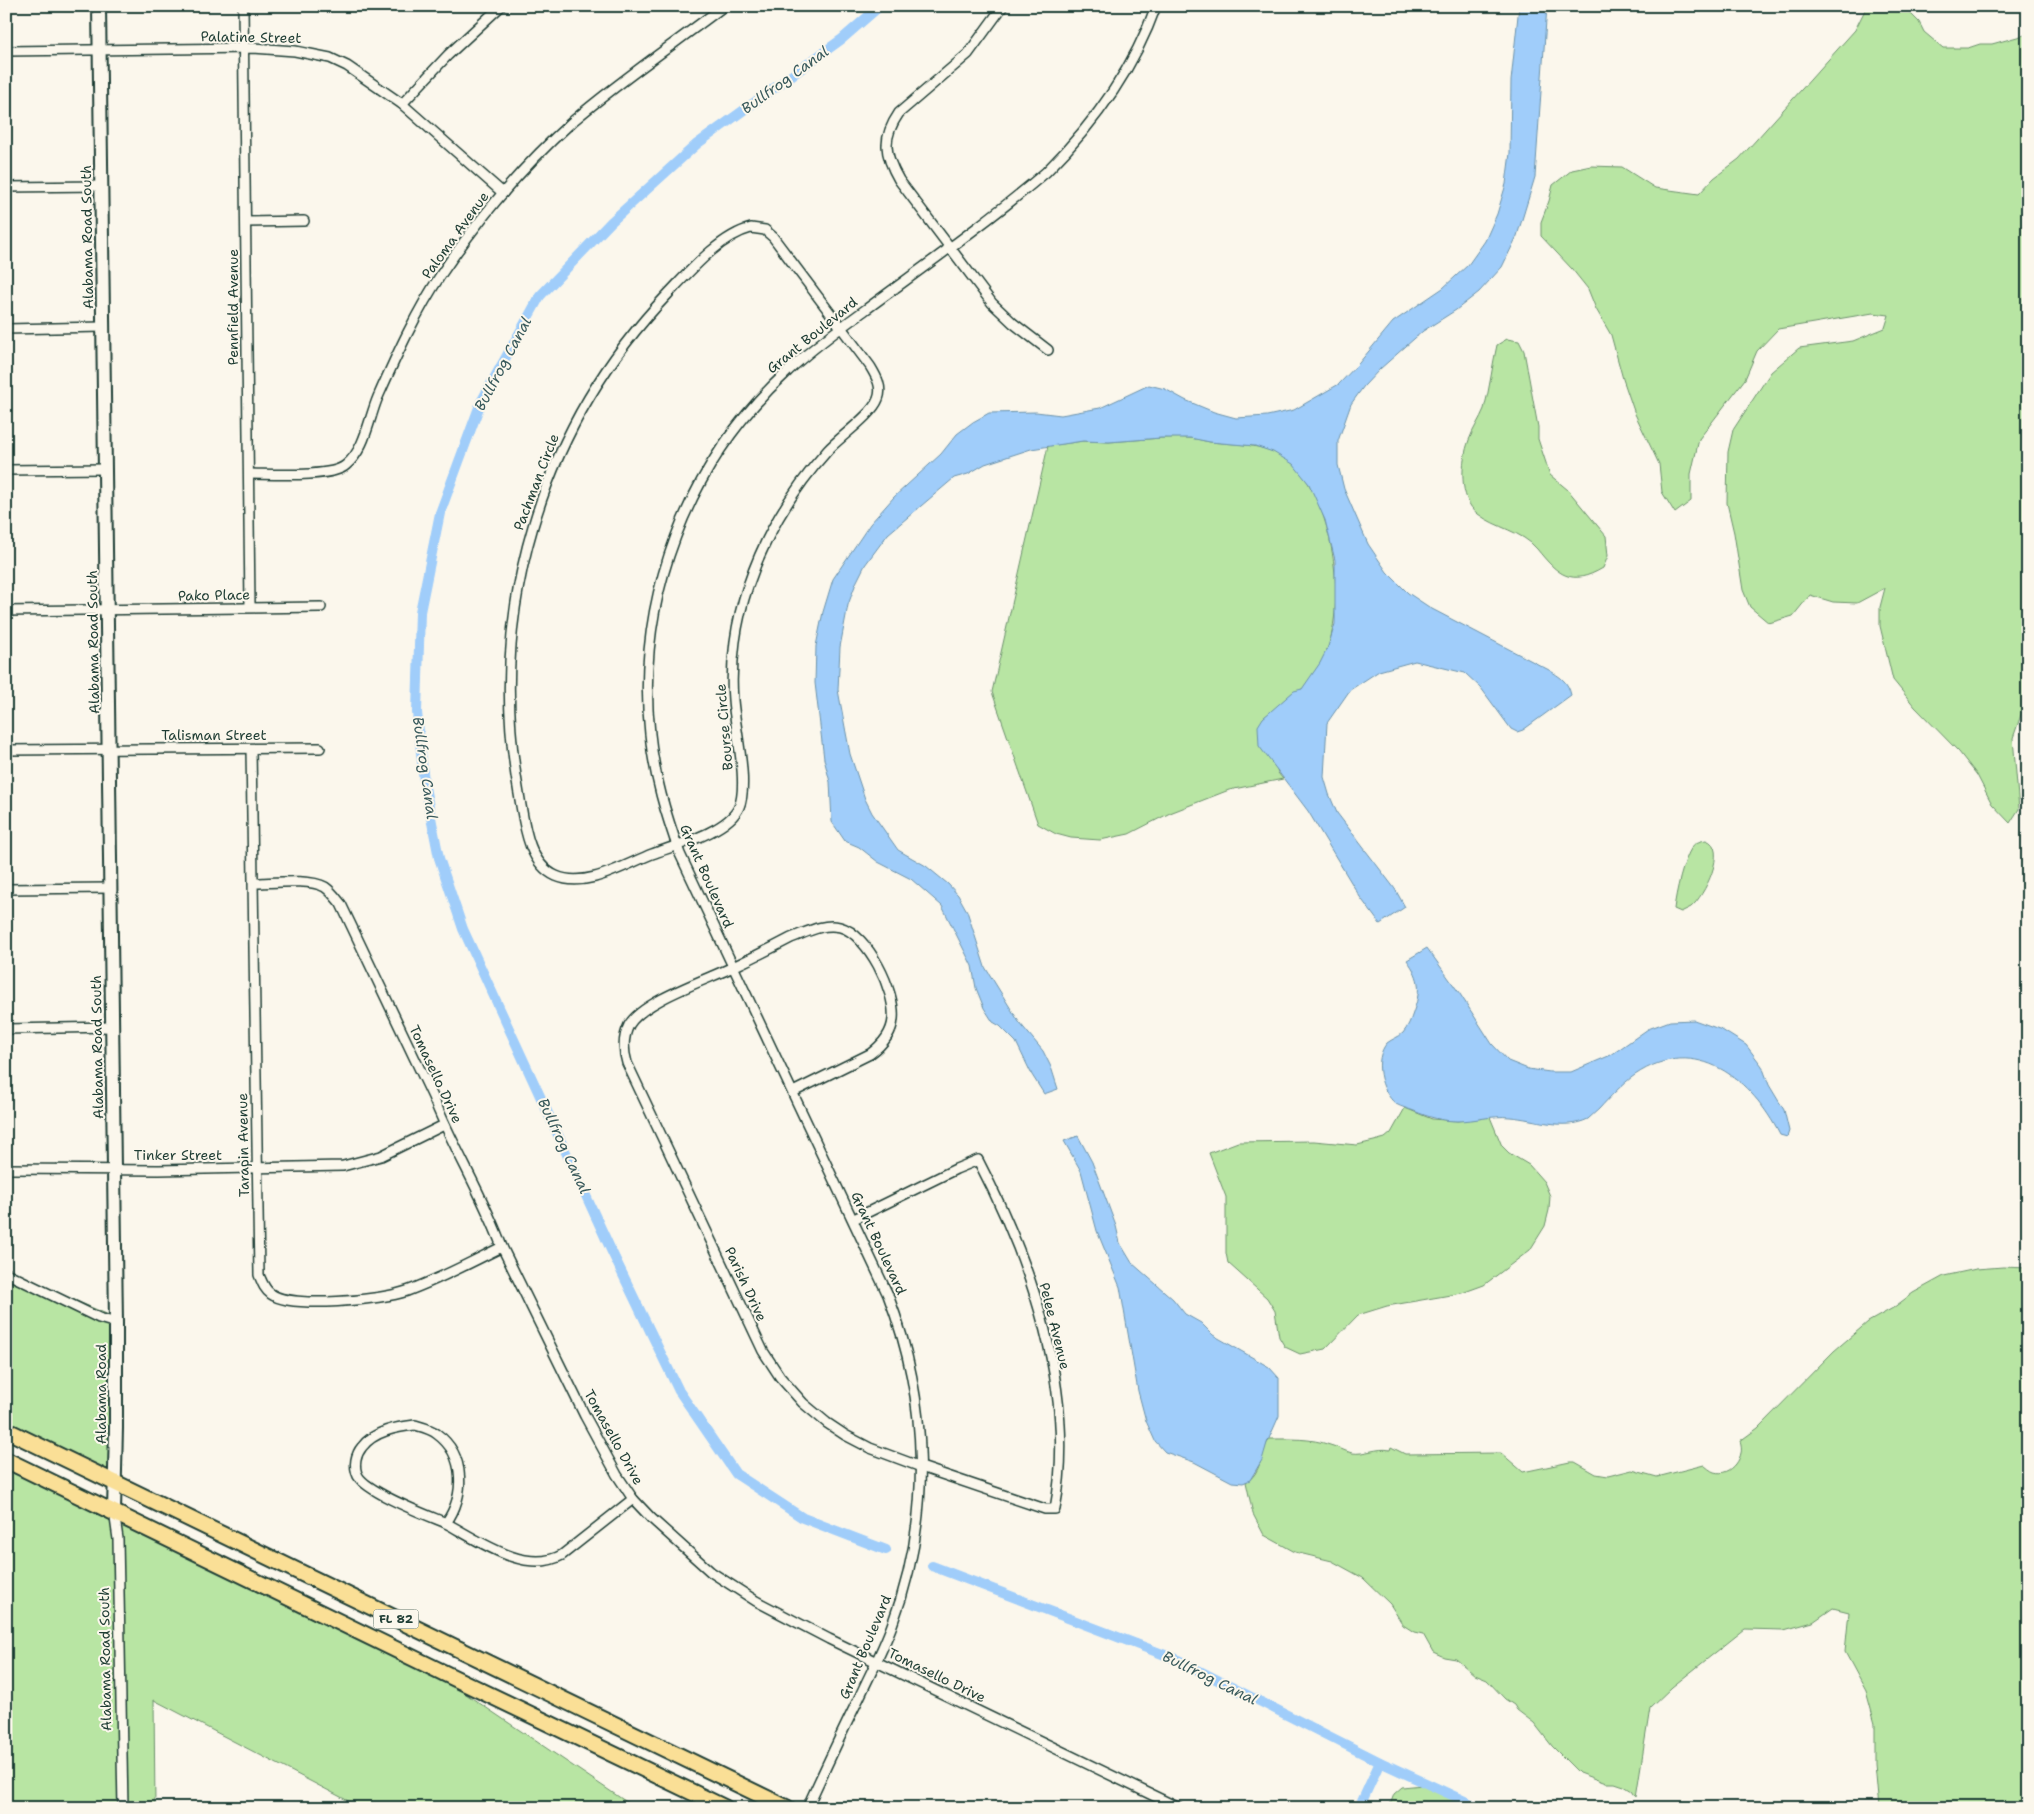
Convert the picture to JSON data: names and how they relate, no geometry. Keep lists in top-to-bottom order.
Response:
{
  "streets": {
    "highway": ["FL 82"],
    "street": [
      "Palatine Street",
      "Paloma Avenue",
      "Alabama Road South",
      "Pennfield Avenue",
      "Grant Boulevard",
      "Pachman Circle",
      "Pako Place",
      "Bourse Circle",
      "Talisman Street",
      "Tomasello Drive",
      "Tarapin Avenue",
      "Tinker Street",
      "Parish Drive",
      "Pelee Avenue",
      "Alabama Road"
    ]
  },
  "crossings": [
    ["Palatine Street", "Paloma Avenue"],
    ["Palatine Street", "Alabama Road South"],
    ["Palatine Street", "Pennfield Avenue"],
    ["Paloma Avenue", "Pennfield Avenue"],
    ["Alabama Road South", "Pako Place"],
    ["Alabama Road South", "Talisman Street"],
    ["Alabama Road South", "Tinker Street"],
    ["Alabama Road South", "Alabama Road"],
    ["Alabama Road South", "FL 82"],
    ["Pennfield Avenue", "Pako Place"],
    ["Grant Boulevard", "Pachman Circle"],
    ["Grant Boulevard", "Bourse Circle"],
    ["Grant Boulevard", "Tomasello Drive"],
    ["Grant Boulevard", "Parish Drive"],
    ["Grant Boulevard", "Pelee Avenue"],
    ["Pachman Circle", "Bourse Circle"],
    ["Talisman Street", "Tarapin Avenue"],
    ["Tomasello Drive", "Tarapin Avenue"],
    ["Tomasello Drive", "Tinker Street"],
    ["Tarapin Avenue", "Tinker Street"],
    ["Parish Drive", "Pelee Avenue"],
    ["Alabama Road", "FL 82"]
  ],
  "water": ["Bullfrog Canal"]
}
